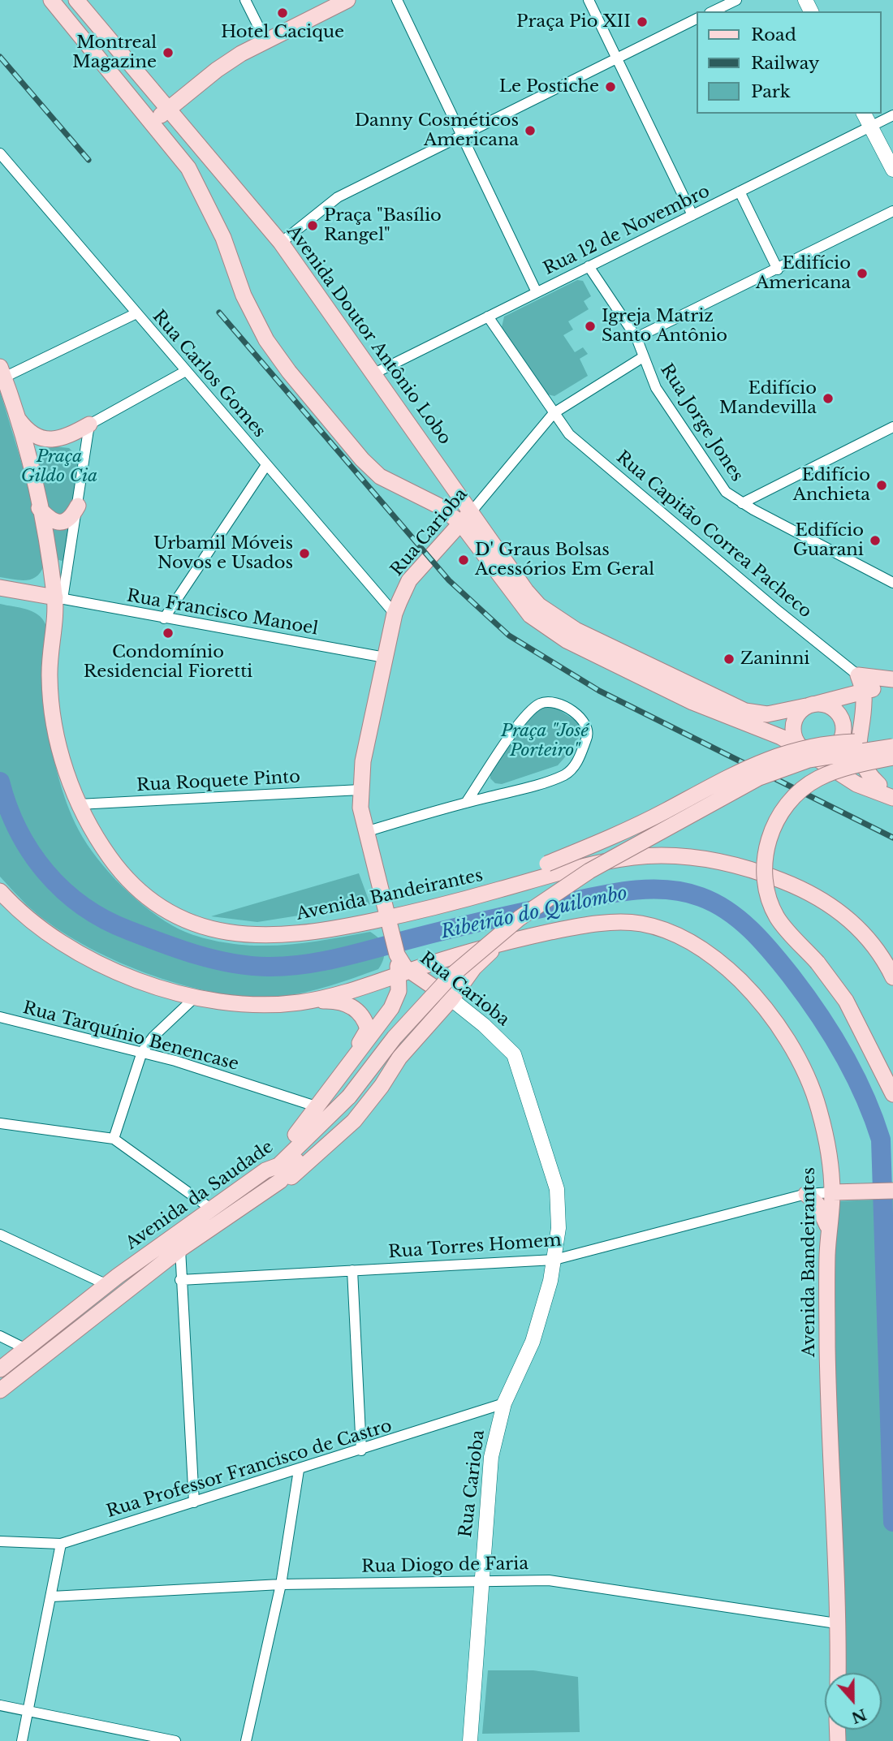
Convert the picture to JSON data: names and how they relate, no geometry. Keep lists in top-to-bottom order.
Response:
{
  "streets": {
    "main road": [
      "Avenida Doutor Antônio Lobo",
      "Rua Carioba",
      "Avenida Bandeirantes",
      "Avenida da Saudade"
    ],
    "street": [
      "Rua 12 de Novembro",
      "Rua Carlos Gomes",
      "Rua Jorge Jones",
      "Rua Capitão Correa Pacheco",
      "Rua Francisco Manoel",
      "Rua Roquete Pinto",
      "Rua Tarquínio Benencase",
      "Rua Torres Homem",
      "Rua Professor Francisco de Castro",
      "Rua Diogo de Faria"
    ]
  },
  "crossings": [
    ["Rua 12 de Novembro", "Avenida Doutor Antônio Lobo"],
    ["Rua 12 de Novembro", "Rua Jorge Jones"],
    ["Rua 12 de Novembro", "Rua Capitão Correa Pacheco"],
    ["Avenida Doutor Antônio Lobo", "Rua Carioba"],
    ["Rua Carlos Gomes", "Rua Carioba"],
    ["Rua Jorge Jones", "Rua Carioba"],
    ["Rua Carioba", "Rua Capitão Correa Pacheco"],
    ["Rua Carioba", "Rua Francisco Manoel"],
    ["Rua Carioba", "Rua Roquete Pinto"],
    ["Rua Carioba", "Avenida Bandeirantes"],
    ["Rua Carioba", "Rua Torres Homem"],
    ["Rua Carioba", "Rua Professor Francisco de Castro"],
    ["Rua Carioba", "Rua Diogo de Faria"],
    ["Rua Francisco Manoel", "Avenida Bandeirantes"],
    ["Rua Roquete Pinto", "Avenida Bandeirantes"],
    ["Avenida Bandeirantes", "Rua Torres Homem"],
    ["Avenida Bandeirantes", "Rua Diogo de Faria"]
  ],
  "water": ["Ribeirão do Quilombo"],
  "parks": ["Praça Gildo Cia", "Praça \"José Porteiro\""],
  "places": [
    "Hotel Cacique",
    "Praça Pio XII",
    "Montreal Magazine",
    "Le Postiche",
    "Danny Cosméticos Americana",
    "Praça \"Basílio Rangel\"",
    "Edifício Americana",
    "Igreja Matriz Santo Antônio",
    "Edifício Mandevilla",
    "Edifício Anchieta",
    "Edifício Guarani",
    "Urbamil Móveis Novos e Usados",
    "D' Graus Bolsas Acessórios Em Geral",
    "Condomínio Residencial Fioretti",
    "Zaninni"
  ],
  "legend": ["Road", "Railway", "Park"],
  "north": "bottom"
}
